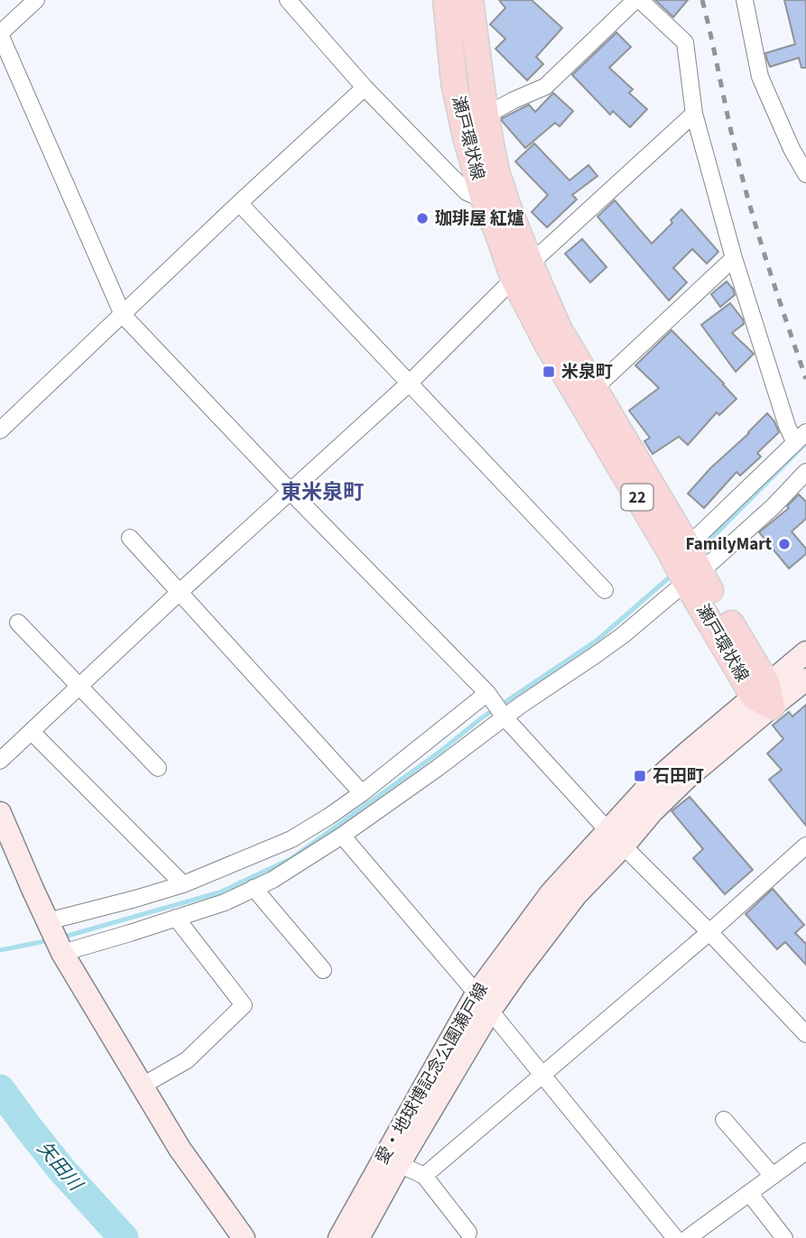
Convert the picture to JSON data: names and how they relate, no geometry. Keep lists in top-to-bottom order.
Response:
{
  "streets": {
    "main road": ["瀬戸環状線", "22", "愛・地球博記念公園瀬戸線"]
  },
  "crossings": [
    ["瀬戸環状線", "愛・地球博記念公園瀬戸線"]
  ],
  "districts": ["東米泉町"],
  "water": ["矢田川"],
  "places": {
    "other": ["珈琲屋 紅爐", "FamilyMart"],
    "transit": ["米泉町", "石田町"]
  }
}
